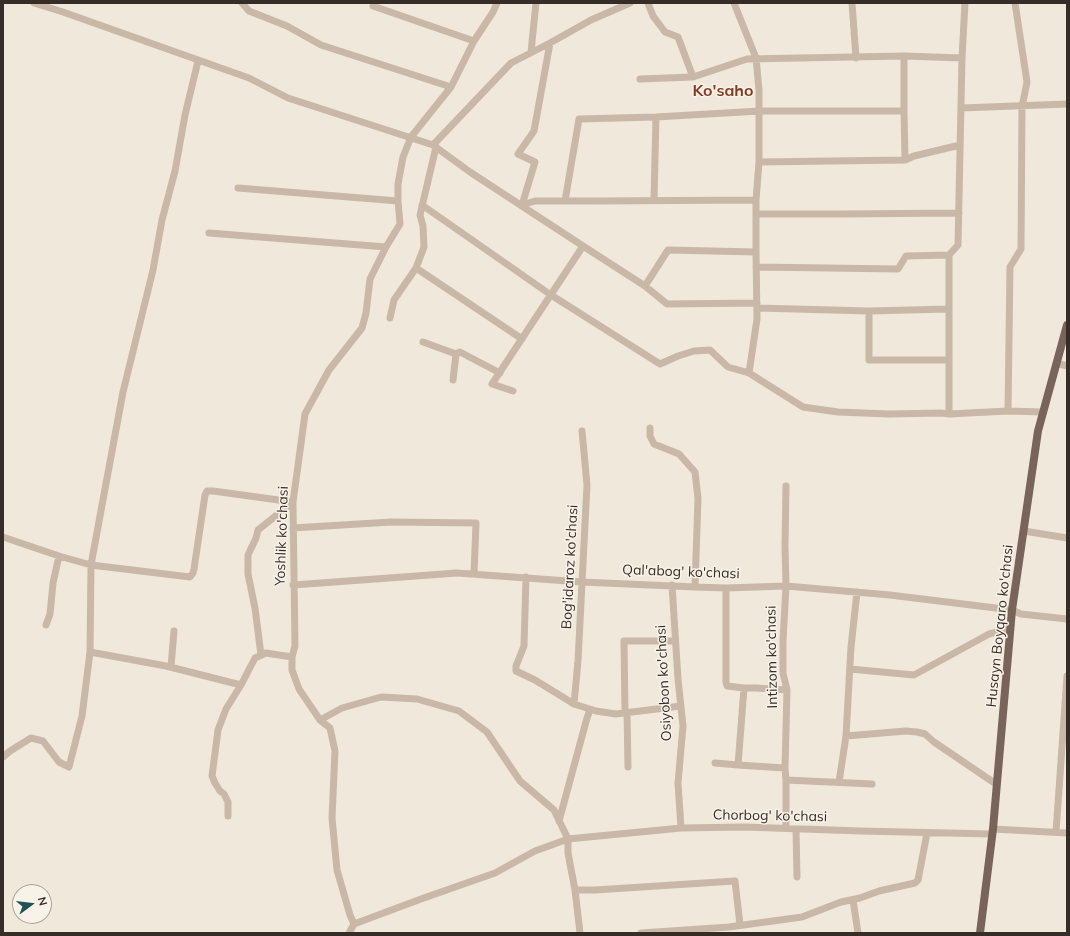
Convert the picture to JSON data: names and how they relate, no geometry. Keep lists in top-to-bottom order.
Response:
{
  "streets": {
    "main road": ["Husayn Boyqaro ko'chasi"],
    "street": [
      "Yoshlik ko'chasi",
      "Bog'idaroz ko'chasi",
      "Qal'abog' ko'chasi",
      "Intizom ko'chasi",
      "Osiyobon ko'chasi",
      "Сhorbog' ko'chasi"
    ]
  },
  "crossings": [
    ["Yoshlik ko'chasi", "Qal'abog' ko'chasi"],
    ["Yoshlik ko'chasi", "Сhorbog' ko'chasi"],
    ["Bog'idaroz ko'chasi", "Qal'abog' ko'chasi"],
    ["Qal'abog' ko'chasi", "Husayn Boyqaro ko'chasi"],
    ["Qal'abog' ko'chasi", "Intizom ko'chasi"],
    ["Qal'abog' ko'chasi", "Osiyobon ko'chasi"],
    ["Husayn Boyqaro ko'chasi", "Сhorbog' ko'chasi"],
    ["Intizom ko'chasi", "Сhorbog' ko'chasi"],
    ["Osiyobon ko'chasi", "Сhorbog' ko'chasi"]
  ],
  "districts": ["Ko'saho"],
  "north": "right"
}
